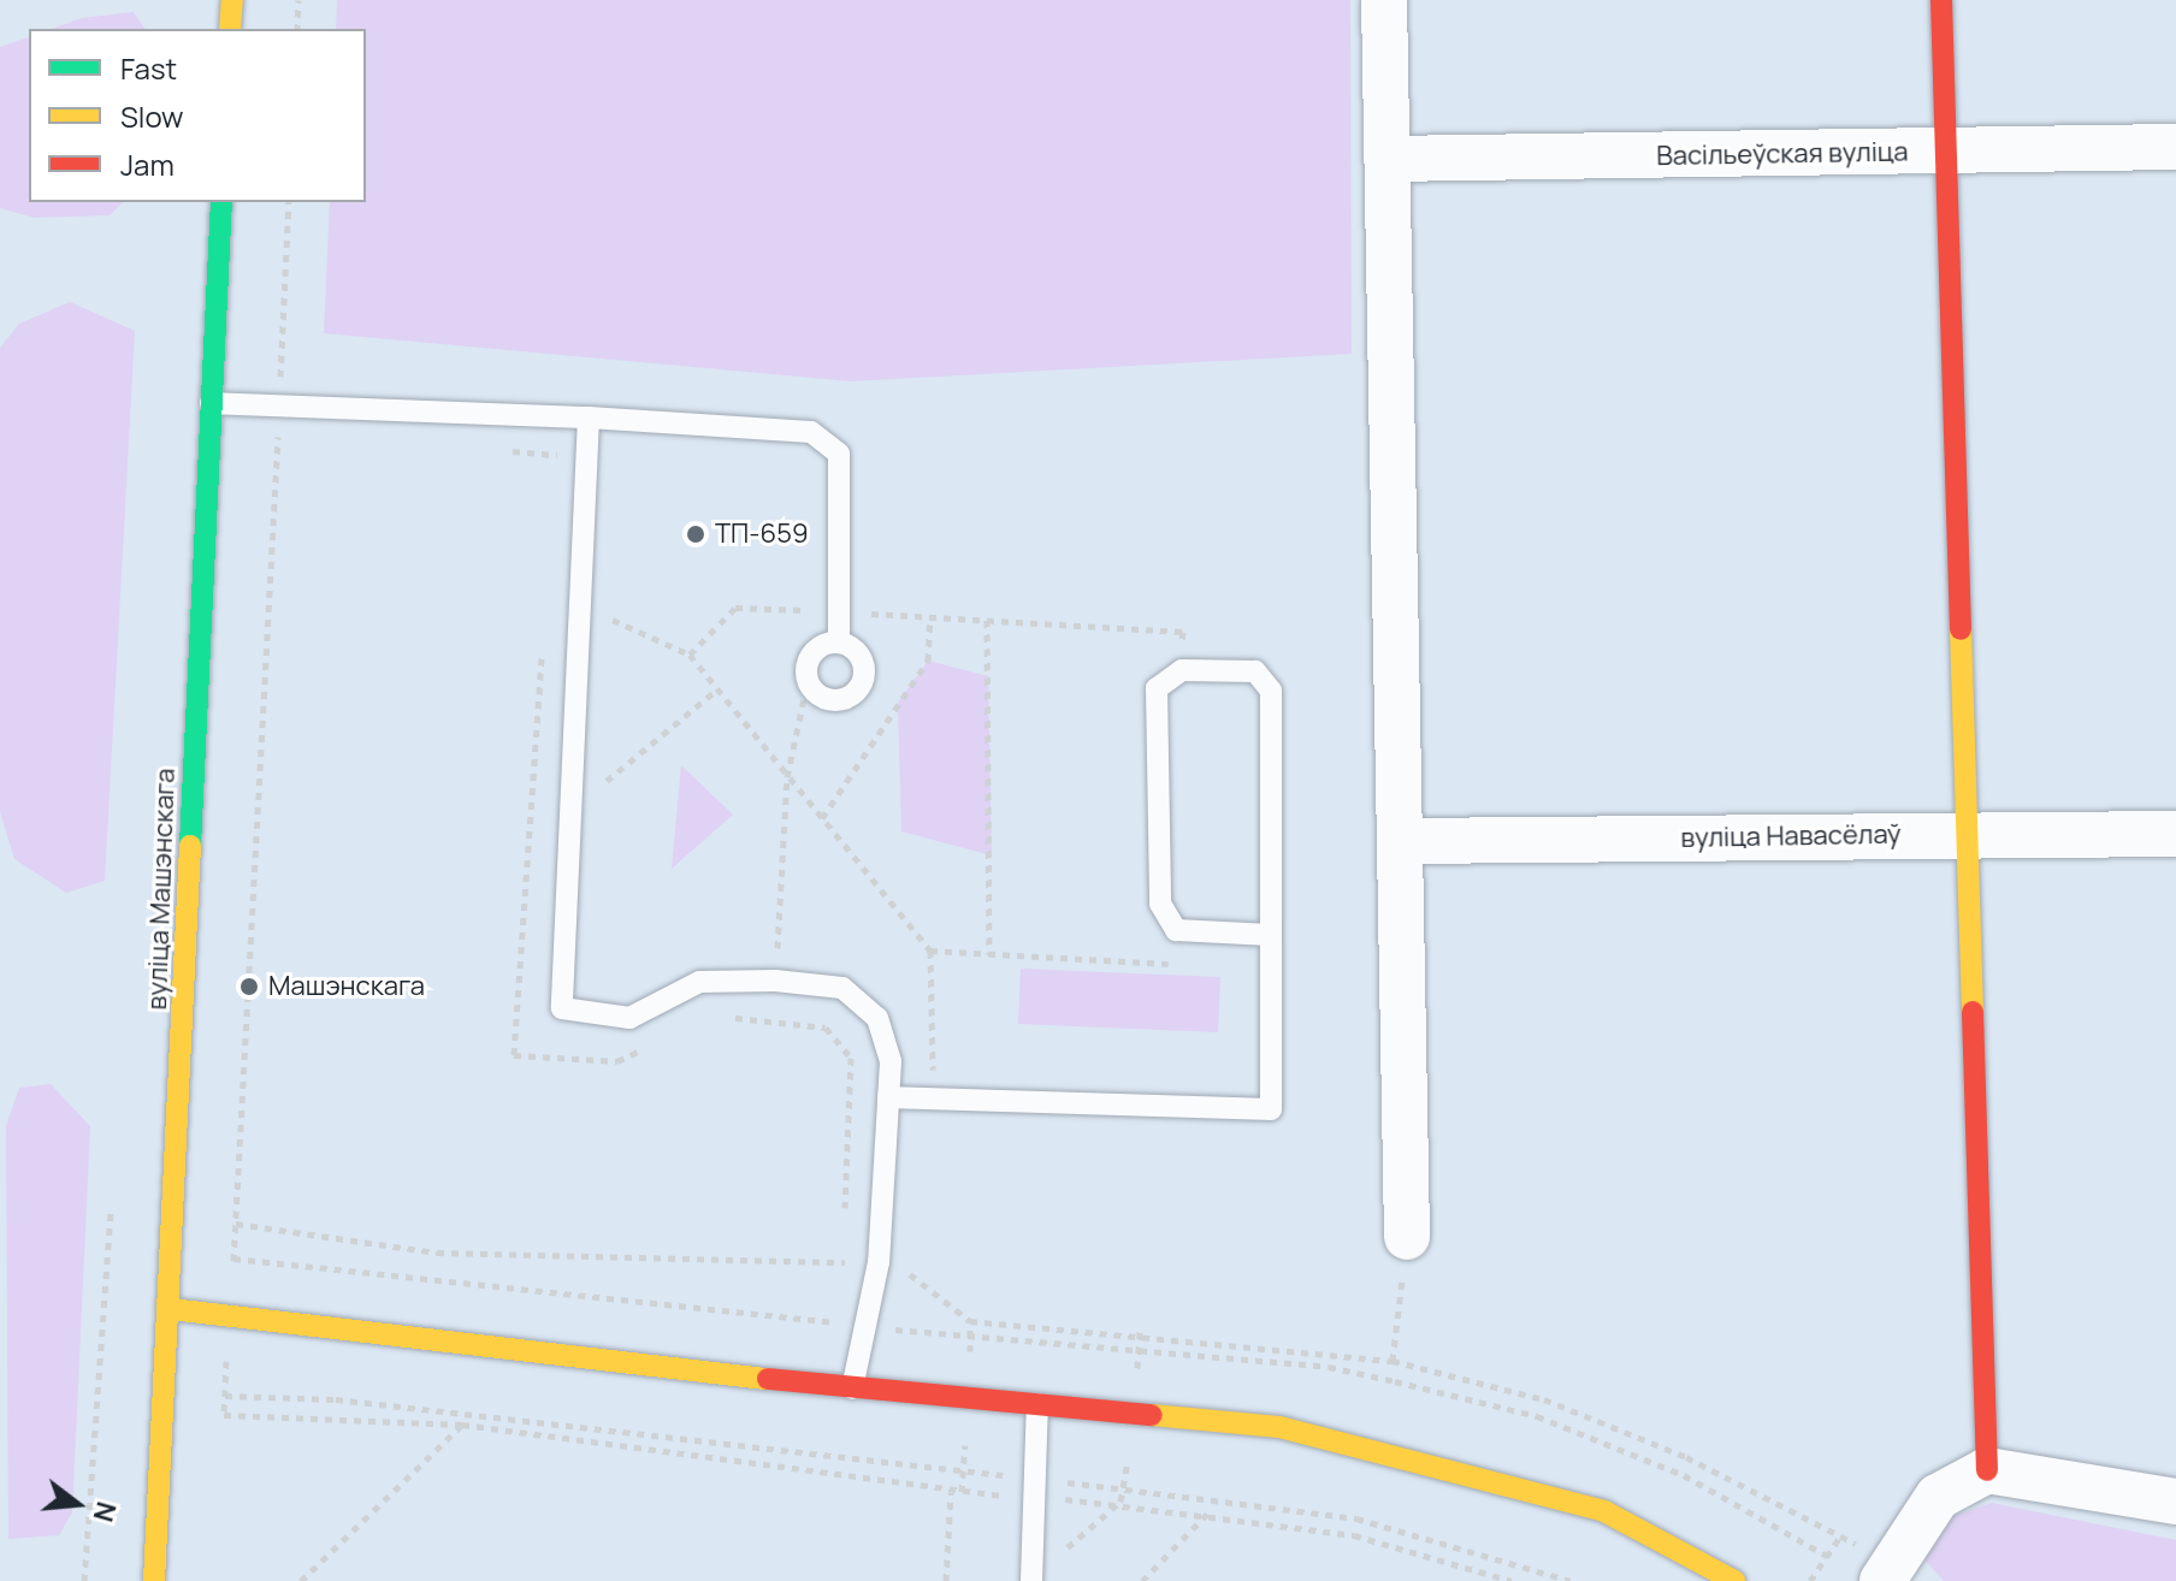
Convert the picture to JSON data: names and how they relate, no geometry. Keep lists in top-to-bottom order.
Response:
{
  "streets": {
    "street": ["Васільеўская вуліца", "вуліца Навасёлаў", "вуліца Машэнскага"]
  },
  "places": ["ТП-659", "Машэнскага"],
  "legend": ["Fast", "Slow", "Jam"],
  "north": "right"
}
